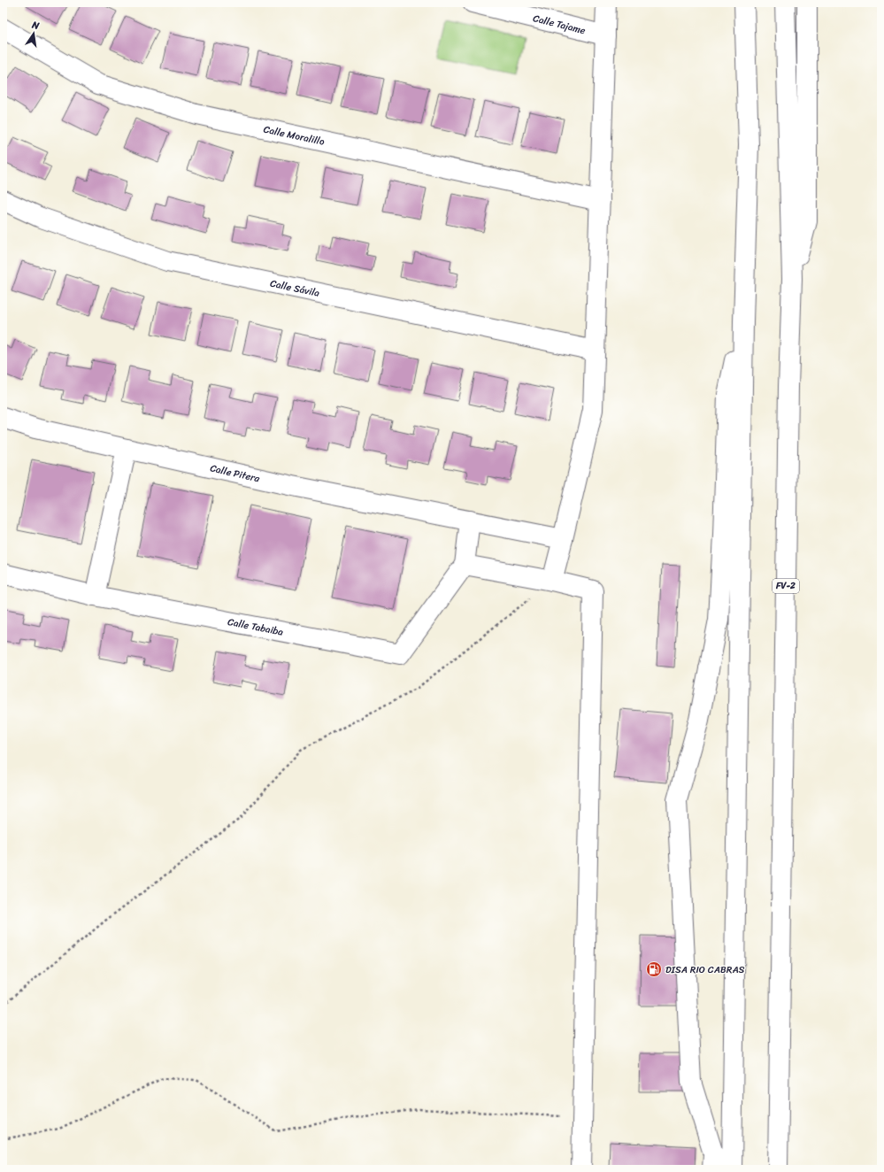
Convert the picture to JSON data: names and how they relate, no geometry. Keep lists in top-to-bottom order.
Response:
{
  "streets": {
    "main road": [
      "Calle Tajame",
      "Calle Moralillo",
      "Calle Sávila",
      "Calle Pitera",
      "FV-2",
      "Calle Tabaiba"
    ]
  },
  "places": {
    "fuel station": ["DISA RIO CABRAS"]
  },
  "north": "top"
}
